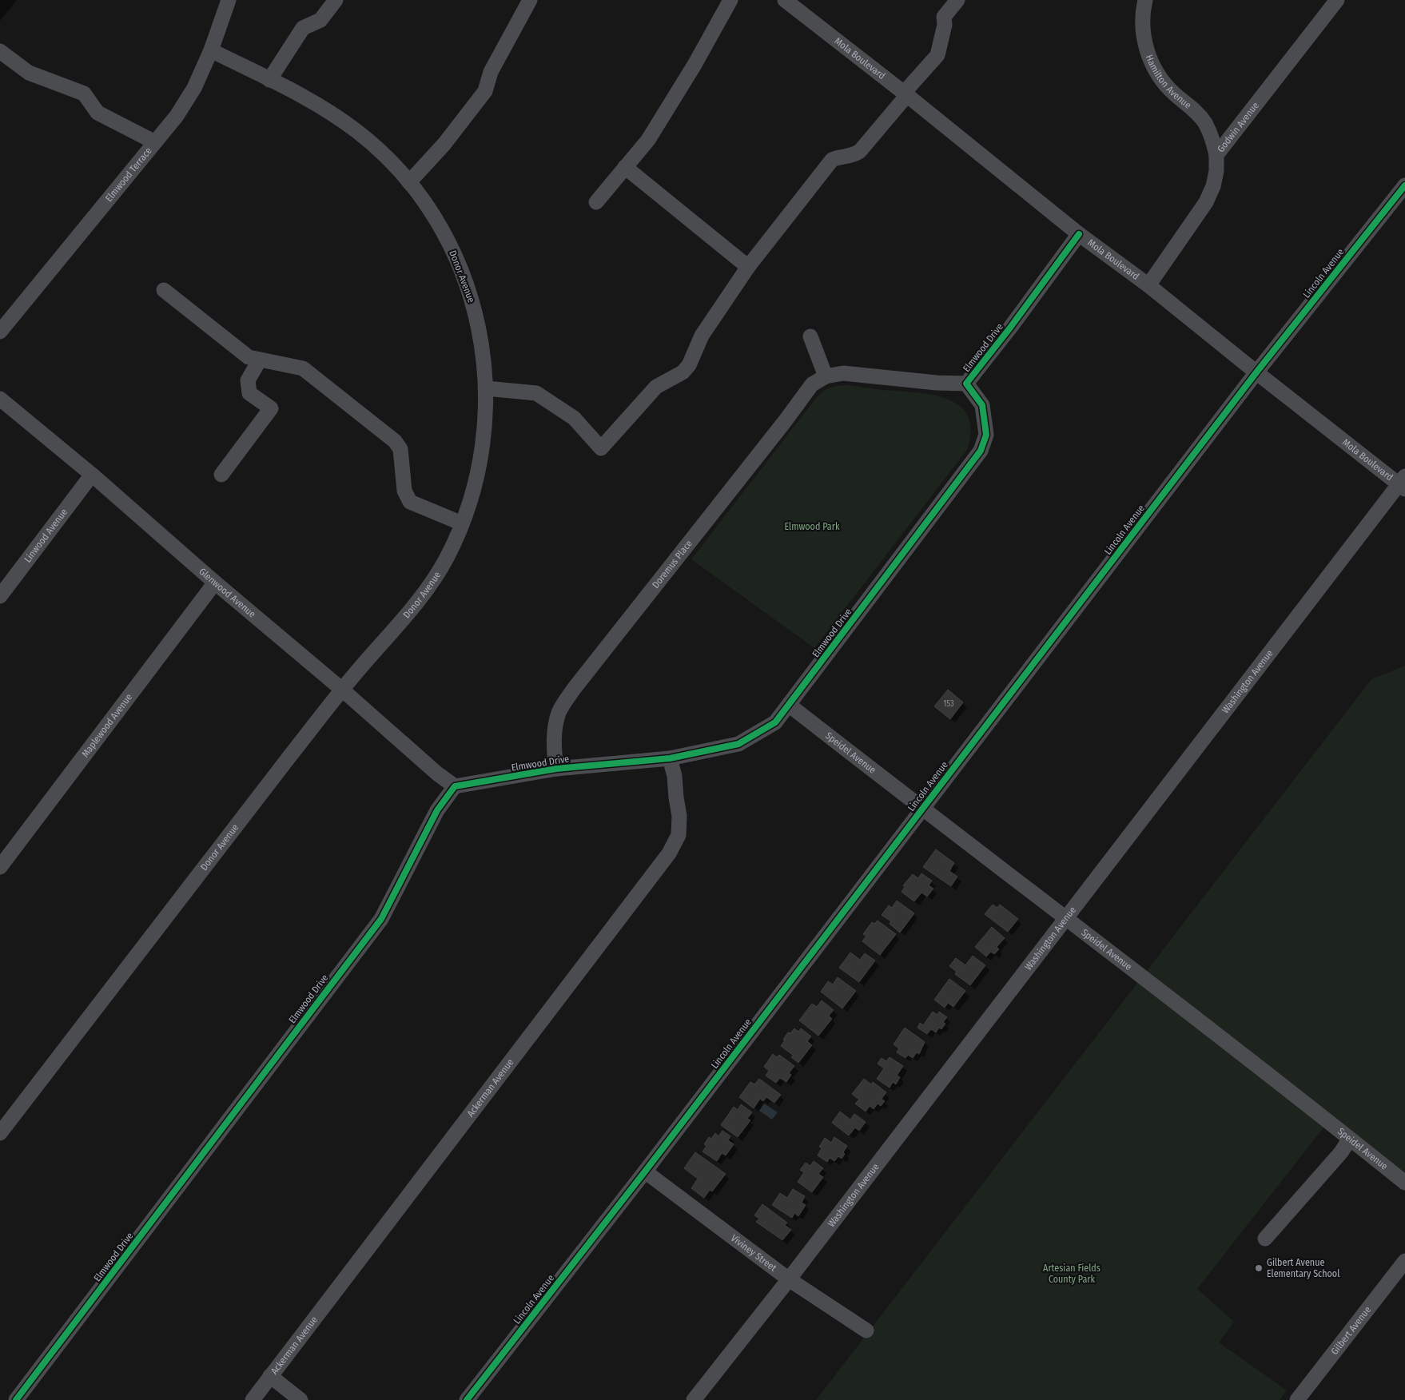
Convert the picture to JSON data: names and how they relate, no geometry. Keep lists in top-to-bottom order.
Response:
{
  "streets": {
    "street": [
      "Mola Boulevard",
      "Hamilton Avenue",
      "Godwin Avenue",
      "Elmwood Terrace",
      "Lincoln Avenue",
      "Donor Avenue",
      "Elmwood Drive",
      "Linwood Avenue",
      "Doremus Place",
      "Glenwood Avenue",
      "Washington Avenue",
      "Maplewood Avenue",
      "Speidel Avenue",
      "Ackerman Avenue",
      "Viviney Street",
      "Gilbert Avenue"
    ]
  },
  "crossings": [
    ["Mola Boulevard", "Godwin Avenue"],
    ["Mola Boulevard", "Lincoln Avenue"],
    ["Mola Boulevard", "Elmwood Drive"],
    ["Mola Boulevard", "Washington Avenue"],
    ["Hamilton Avenue", "Godwin Avenue"],
    ["Elmwood Terrace", "Donor Avenue"],
    ["Lincoln Avenue", "Speidel Avenue"],
    ["Lincoln Avenue", "Viviney Street"],
    ["Donor Avenue", "Glenwood Avenue"],
    ["Elmwood Drive", "Doremus Place"],
    ["Elmwood Drive", "Glenwood Avenue"],
    ["Elmwood Drive", "Speidel Avenue"],
    ["Elmwood Drive", "Ackerman Avenue"],
    ["Linwood Avenue", "Glenwood Avenue"],
    ["Glenwood Avenue", "Maplewood Avenue"],
    ["Washington Avenue", "Speidel Avenue"],
    ["Washington Avenue", "Viviney Street"]
  ],
  "parks": ["Elmwood Park", "Artesian Fields County Park"],
  "places": ["Gilbert Avenue Elementary School"],
  "house_numbers": ["153"]
}
